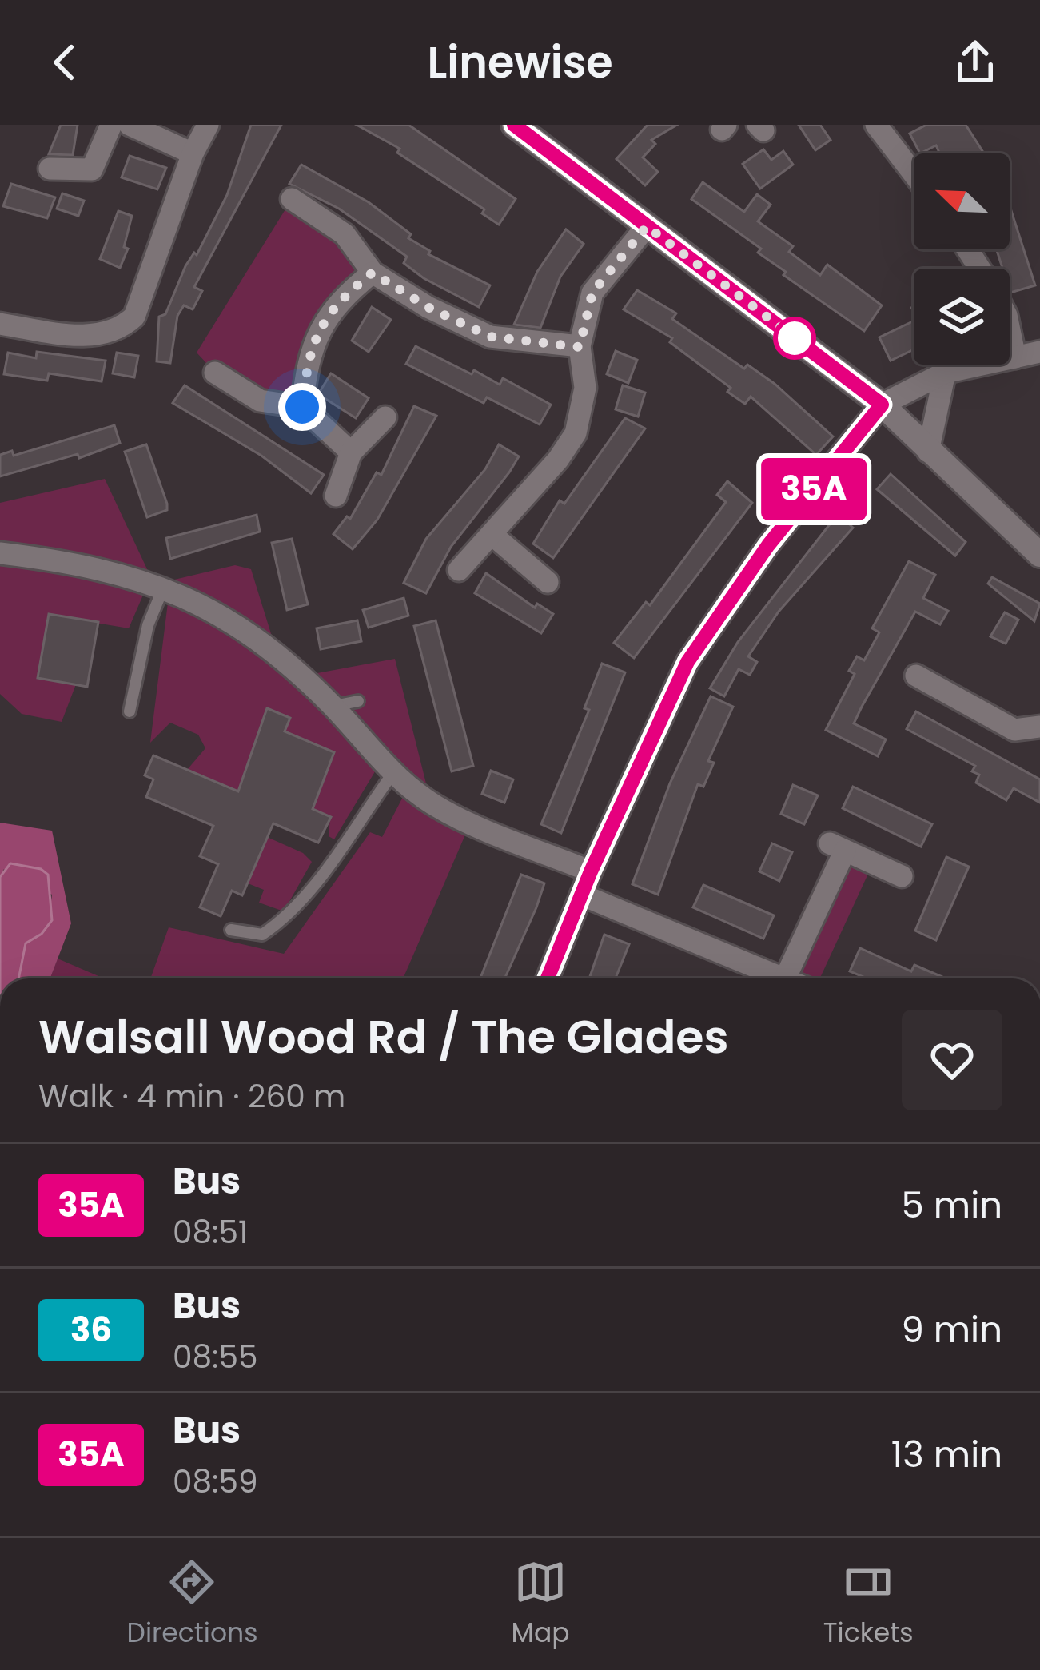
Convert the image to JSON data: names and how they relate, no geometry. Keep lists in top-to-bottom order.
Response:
{
  "lines": ["bus line 35A"],
  "north": "top left",
  "page": {
    "header": "Linewise",
    "on_map": "35A",
    "heading": ["Walsall Wood Rd / The Glades", "Walk · 4 min · 260 m"],
    "list": [
      {
        "mark": "35A",
        "name": "Bus",
        "note": "08:51",
        "value": "5 min"
      },
      {
        "mark": "36",
        "name": "Bus",
        "note": "08:55",
        "value": "9 min"
      },
      {
        "mark": "35A",
        "name": "Bus",
        "note": "08:59",
        "value": "13 min"
      }
    ],
    "tabs": ["Directions", "Map", "Tickets"]
  }
}
